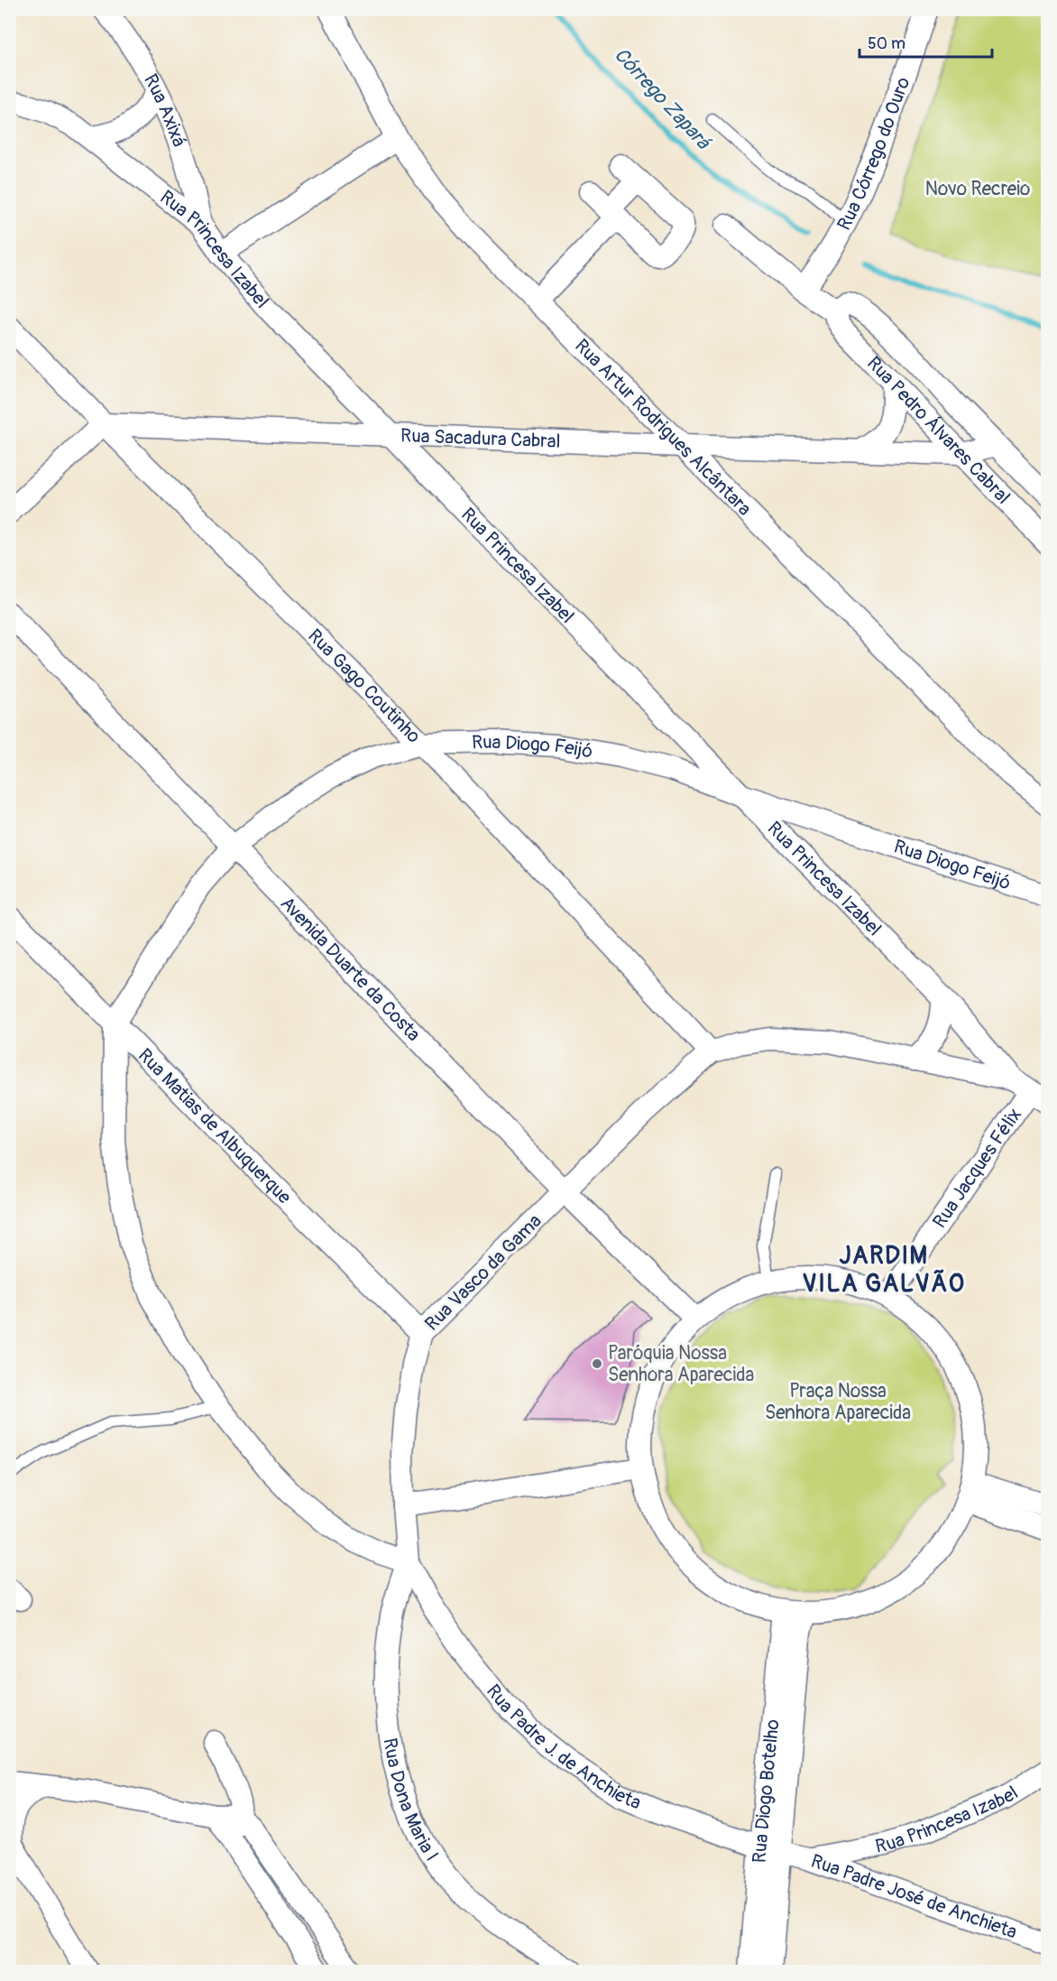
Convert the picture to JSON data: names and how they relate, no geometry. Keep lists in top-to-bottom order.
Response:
{
  "streets": {
    "street": [
      "Rua Axixá",
      "Rua Córrego do Ouro",
      "Rua Princesa Izabel",
      "Rua Artur Rodrigues Alcântara",
      "Rua Pedro Álvares Cabral",
      "Rua Sacadura Cabral",
      "Rua Gago Coutinho",
      "Rua Diogo Feijó",
      "Avenida Duarte da Costa",
      "Rua Matias de Albuquerque",
      "Rua Jacques Félix",
      "Rua Vasco da Gama",
      "Rua Padre J. de Anchieta",
      "Rua Diogo Botelho",
      "Rua Dona Maria I",
      "Rua Padre José de Anchieta"
    ]
  },
  "crossings": [
    ["Rua Axixá", "Rua Princesa Izabel"],
    ["Rua Córrego do Ouro", "Rua Pedro Álvares Cabral"],
    ["Rua Princesa Izabel", "Rua Sacadura Cabral"],
    ["Rua Princesa Izabel", "Rua Diogo Feijó"],
    ["Rua Princesa Izabel", "Rua Jacques Félix"],
    ["Rua Princesa Izabel", "Rua Padre José de Anchieta"],
    ["Rua Artur Rodrigues Alcântara", "Rua Sacadura Cabral"],
    ["Rua Pedro Álvares Cabral", "Rua Sacadura Cabral"],
    ["Rua Sacadura Cabral", "Rua Gago Coutinho"],
    ["Rua Gago Coutinho", "Rua Diogo Feijó"],
    ["Rua Gago Coutinho", "Rua Vasco da Gama"],
    ["Rua Diogo Feijó", "Avenida Duarte da Costa"],
    ["Rua Diogo Feijó", "Rua Matias de Albuquerque"],
    ["Avenida Duarte da Costa", "Rua Vasco da Gama"],
    ["Rua Matias de Albuquerque", "Rua Vasco da Gama"],
    ["Rua Vasco da Gama", "Rua Padre J. de Anchieta"],
    ["Rua Vasco da Gama", "Rua Dona Maria I"],
    ["Rua Padre J. de Anchieta", "Rua Diogo Botelho"],
    ["Rua Padre J. de Anchieta", "Rua Dona Maria I"],
    ["Rua Padre J. de Anchieta", "Rua Padre José de Anchieta"],
    ["Rua Diogo Botelho", "Rua Padre José de Anchieta"]
  ],
  "districts": ["JARDIM VILA GALVÃO"],
  "water": ["Córrego Zapará"],
  "parks": ["Novo Recreio", "Praça Nossa Senhora Aparecida"],
  "places": ["Paróquia Nossa Senhora Aparecida"],
  "scale_bar": "50 m"
}
